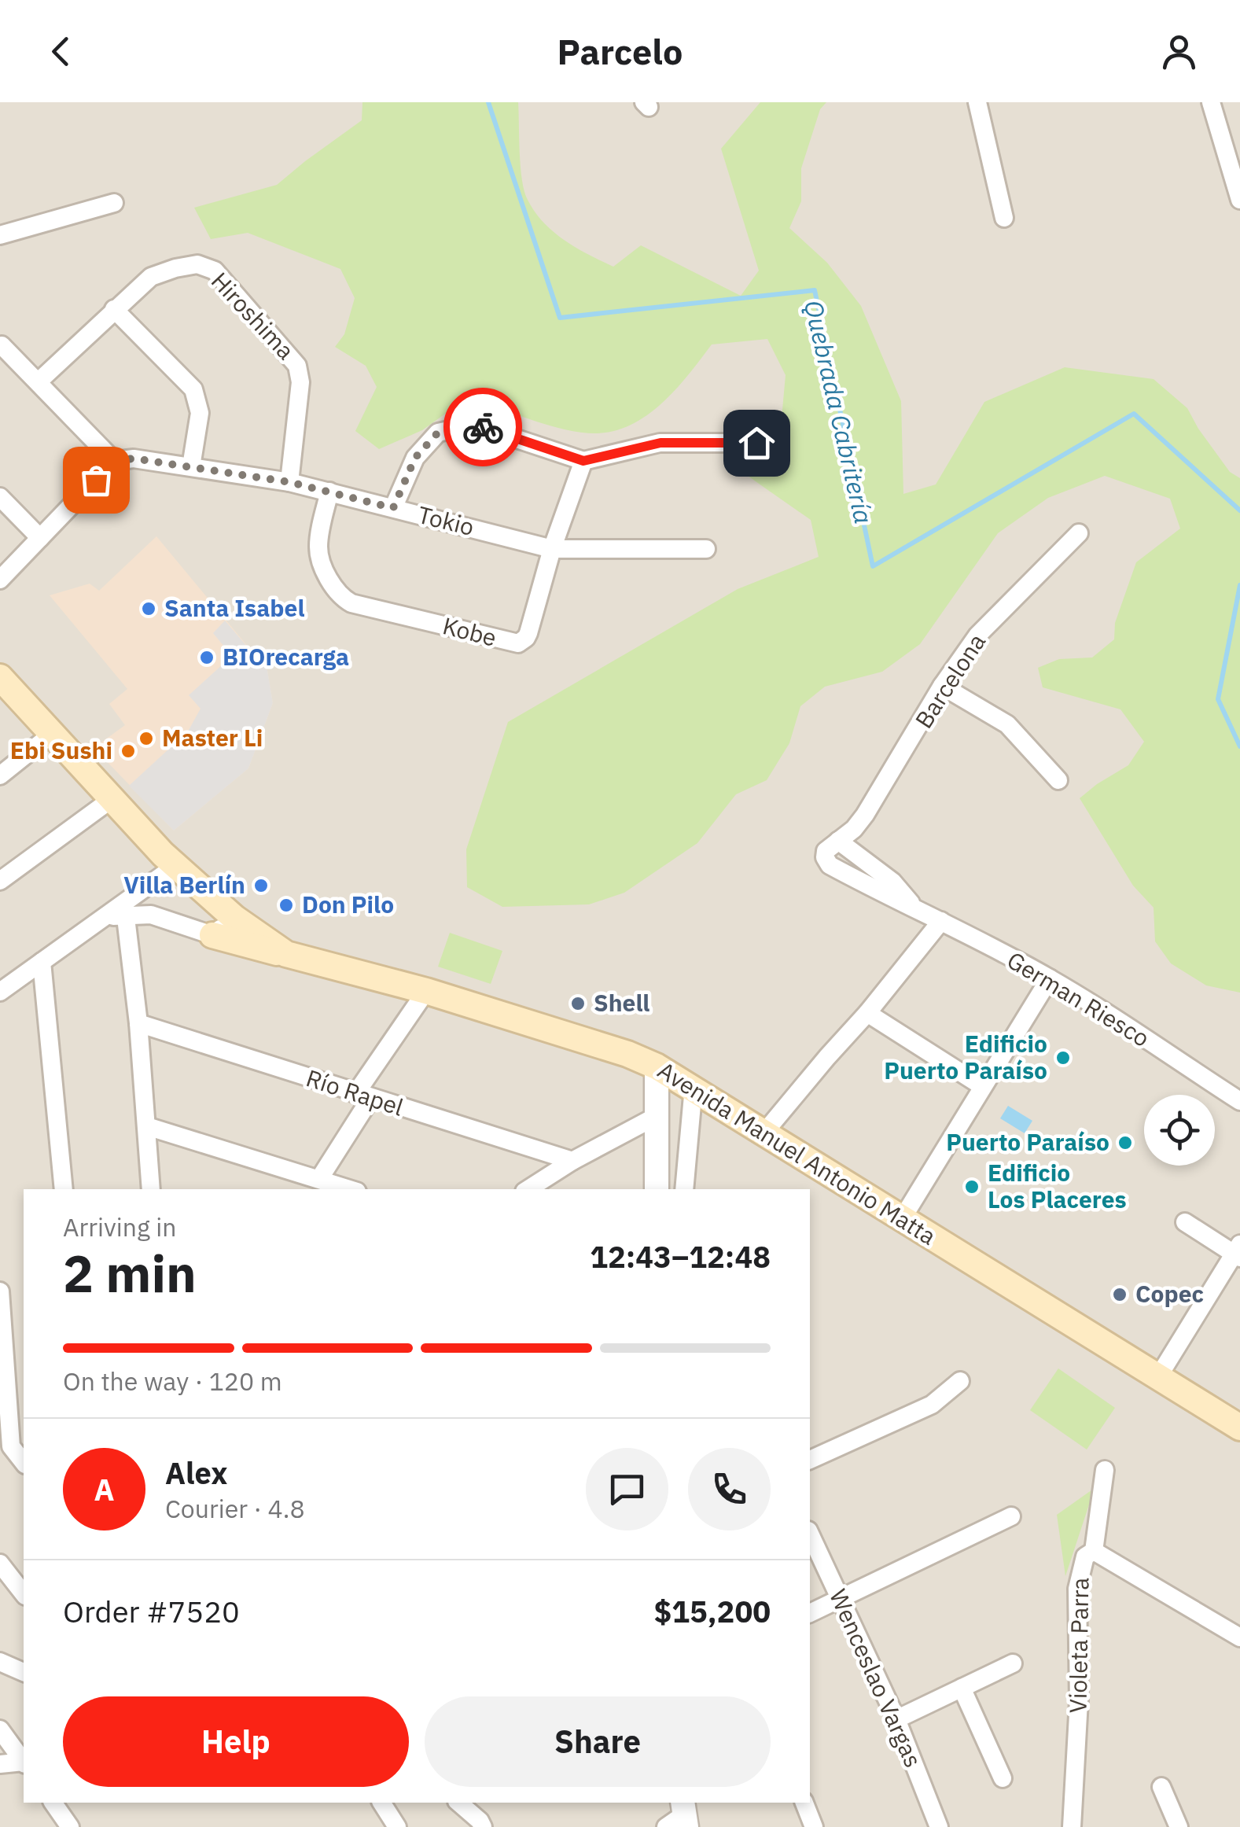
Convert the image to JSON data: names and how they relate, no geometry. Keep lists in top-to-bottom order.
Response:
{
  "streets": {
    "main road": ["Avenida Manuel Antonio Matta"],
    "street": [
      "Hiroshima",
      "Tokio",
      "Kobe",
      "Barcelona",
      "German Riesco",
      "Río Rapel",
      "Violeta Parra",
      "Wenceslao Vargas"
    ]
  },
  "crossings": [
    ["Hiroshima", "Tokio"],
    ["Tokio", "Kobe"],
    ["Barcelona", "German Riesco"]
  ],
  "water": ["Quebrada Cabritería"],
  "places": [
    "Santa Isabel",
    "BIOrecarga",
    "Master Li",
    "Ebi Sushi",
    "Villa Berlín",
    "Don Pilo",
    "Shell",
    "Edificio Puerto Paraíso",
    "Puerto Paraíso",
    "Edificio Los Placeres",
    "Copec"
  ],
  "page": {
    "header": "Parcelo",
    "heading": ["2 min", "Arriving in", "12:43–12:48"],
    "panel": [
      "Alex",
      "Courier · 4.8",
      "Order #7520",
      "$15,200"
    ],
    "bar": "On the way · 120 m",
    "round": "A",
    "buttons": ["Help", "Share"]
  }
}
